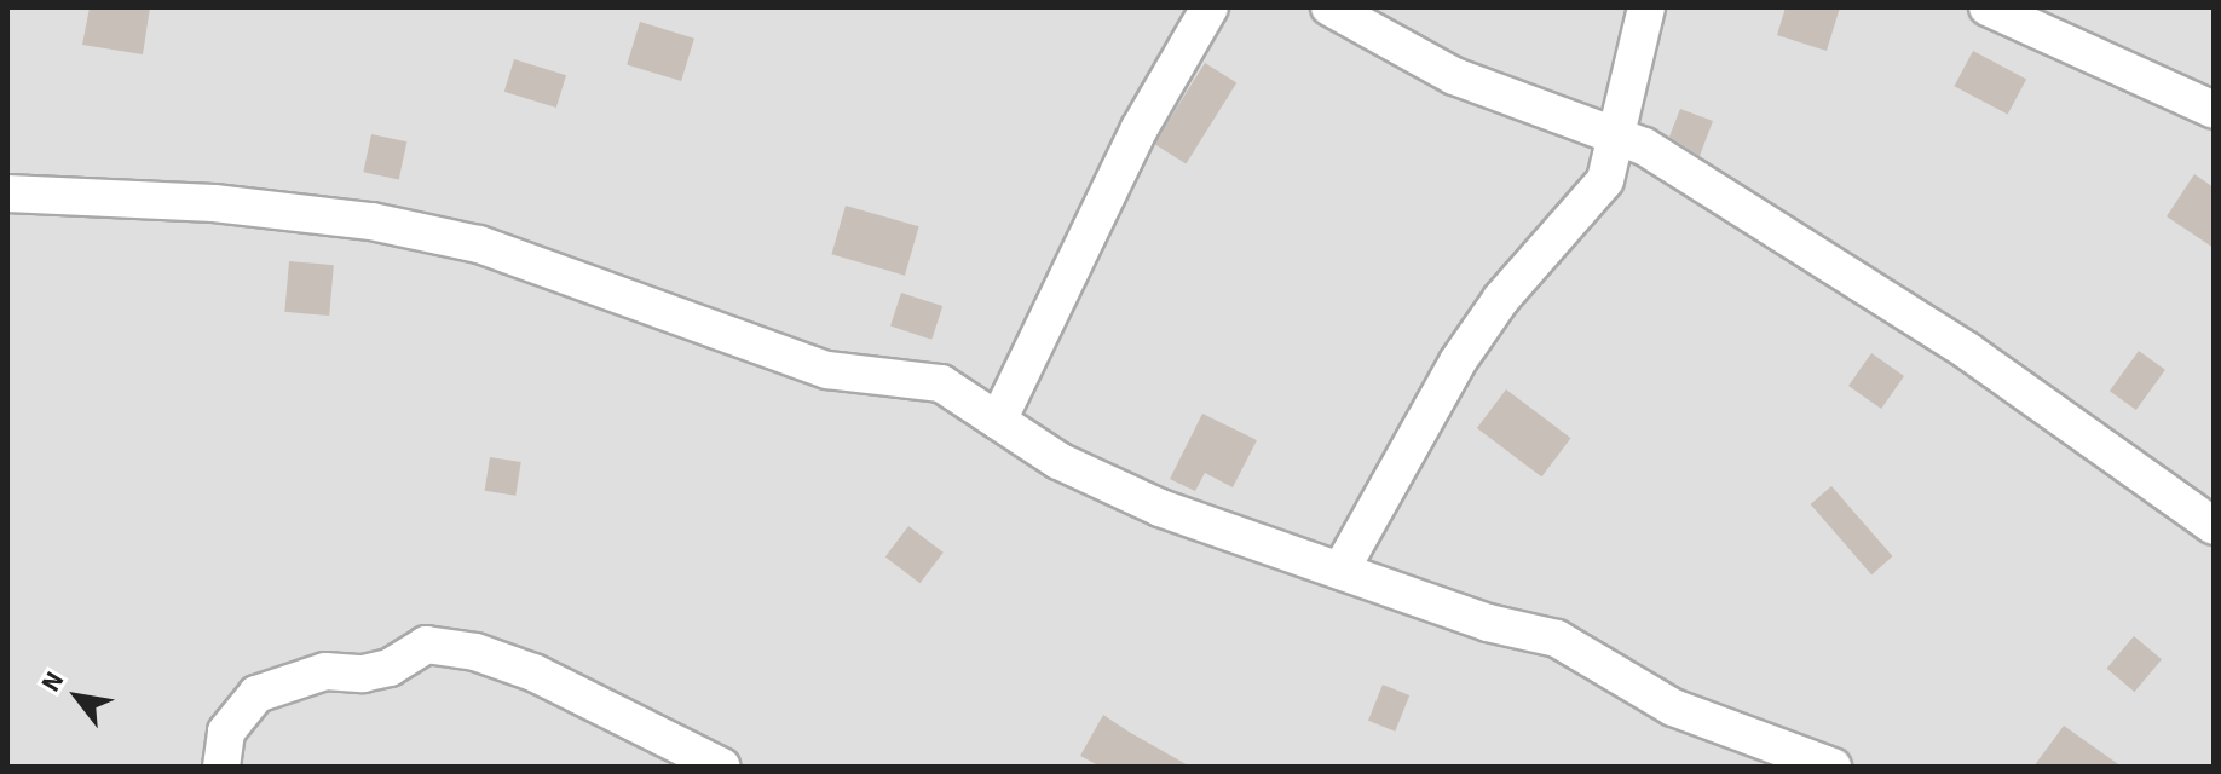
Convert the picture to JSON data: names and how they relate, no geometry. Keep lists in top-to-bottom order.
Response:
{
  "north": "top left"
}
